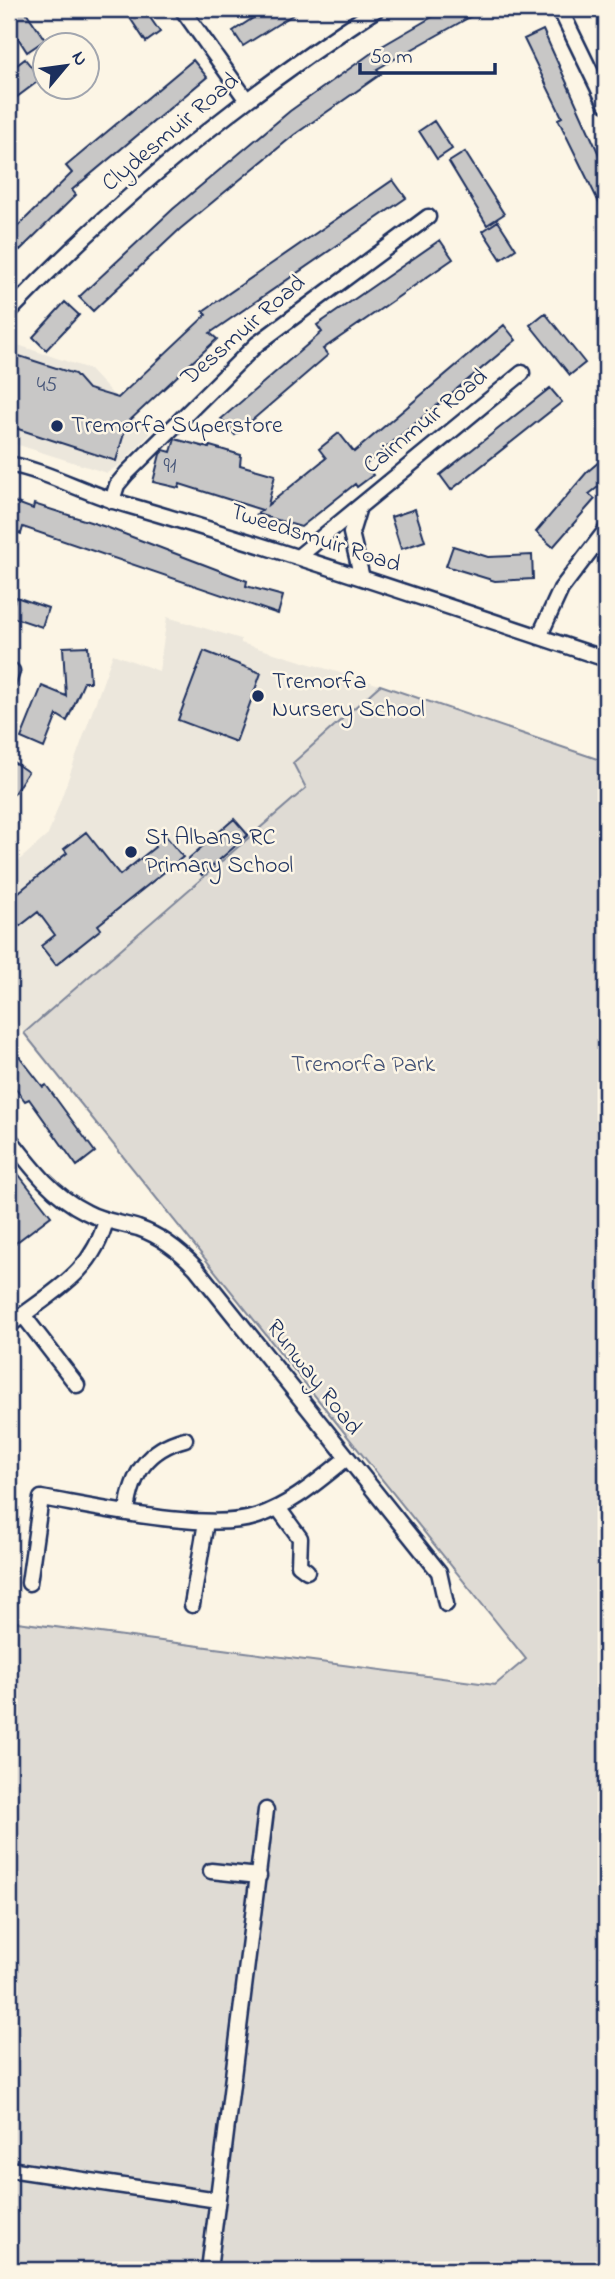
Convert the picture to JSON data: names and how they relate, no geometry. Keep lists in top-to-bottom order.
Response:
{
  "streets": {
    "street": [
      "Clydesmuir Road",
      "Dessmuir Road",
      "Cairnmuir Road",
      "Tweedsmuir Road",
      "Runway Road"
    ]
  },
  "crossings": [
    ["Dessmuir Road", "Tweedsmuir Road"],
    ["Cairnmuir Road", "Tweedsmuir Road"]
  ],
  "parks": ["Tremorfa Park"],
  "places": ["Tremorfa Superstore", "Tremorfa Nursery School", "St Albans RC Primary School"],
  "house_numbers": ["45", "91"],
  "scale_bar": "50 m",
  "north": "top right"
}
